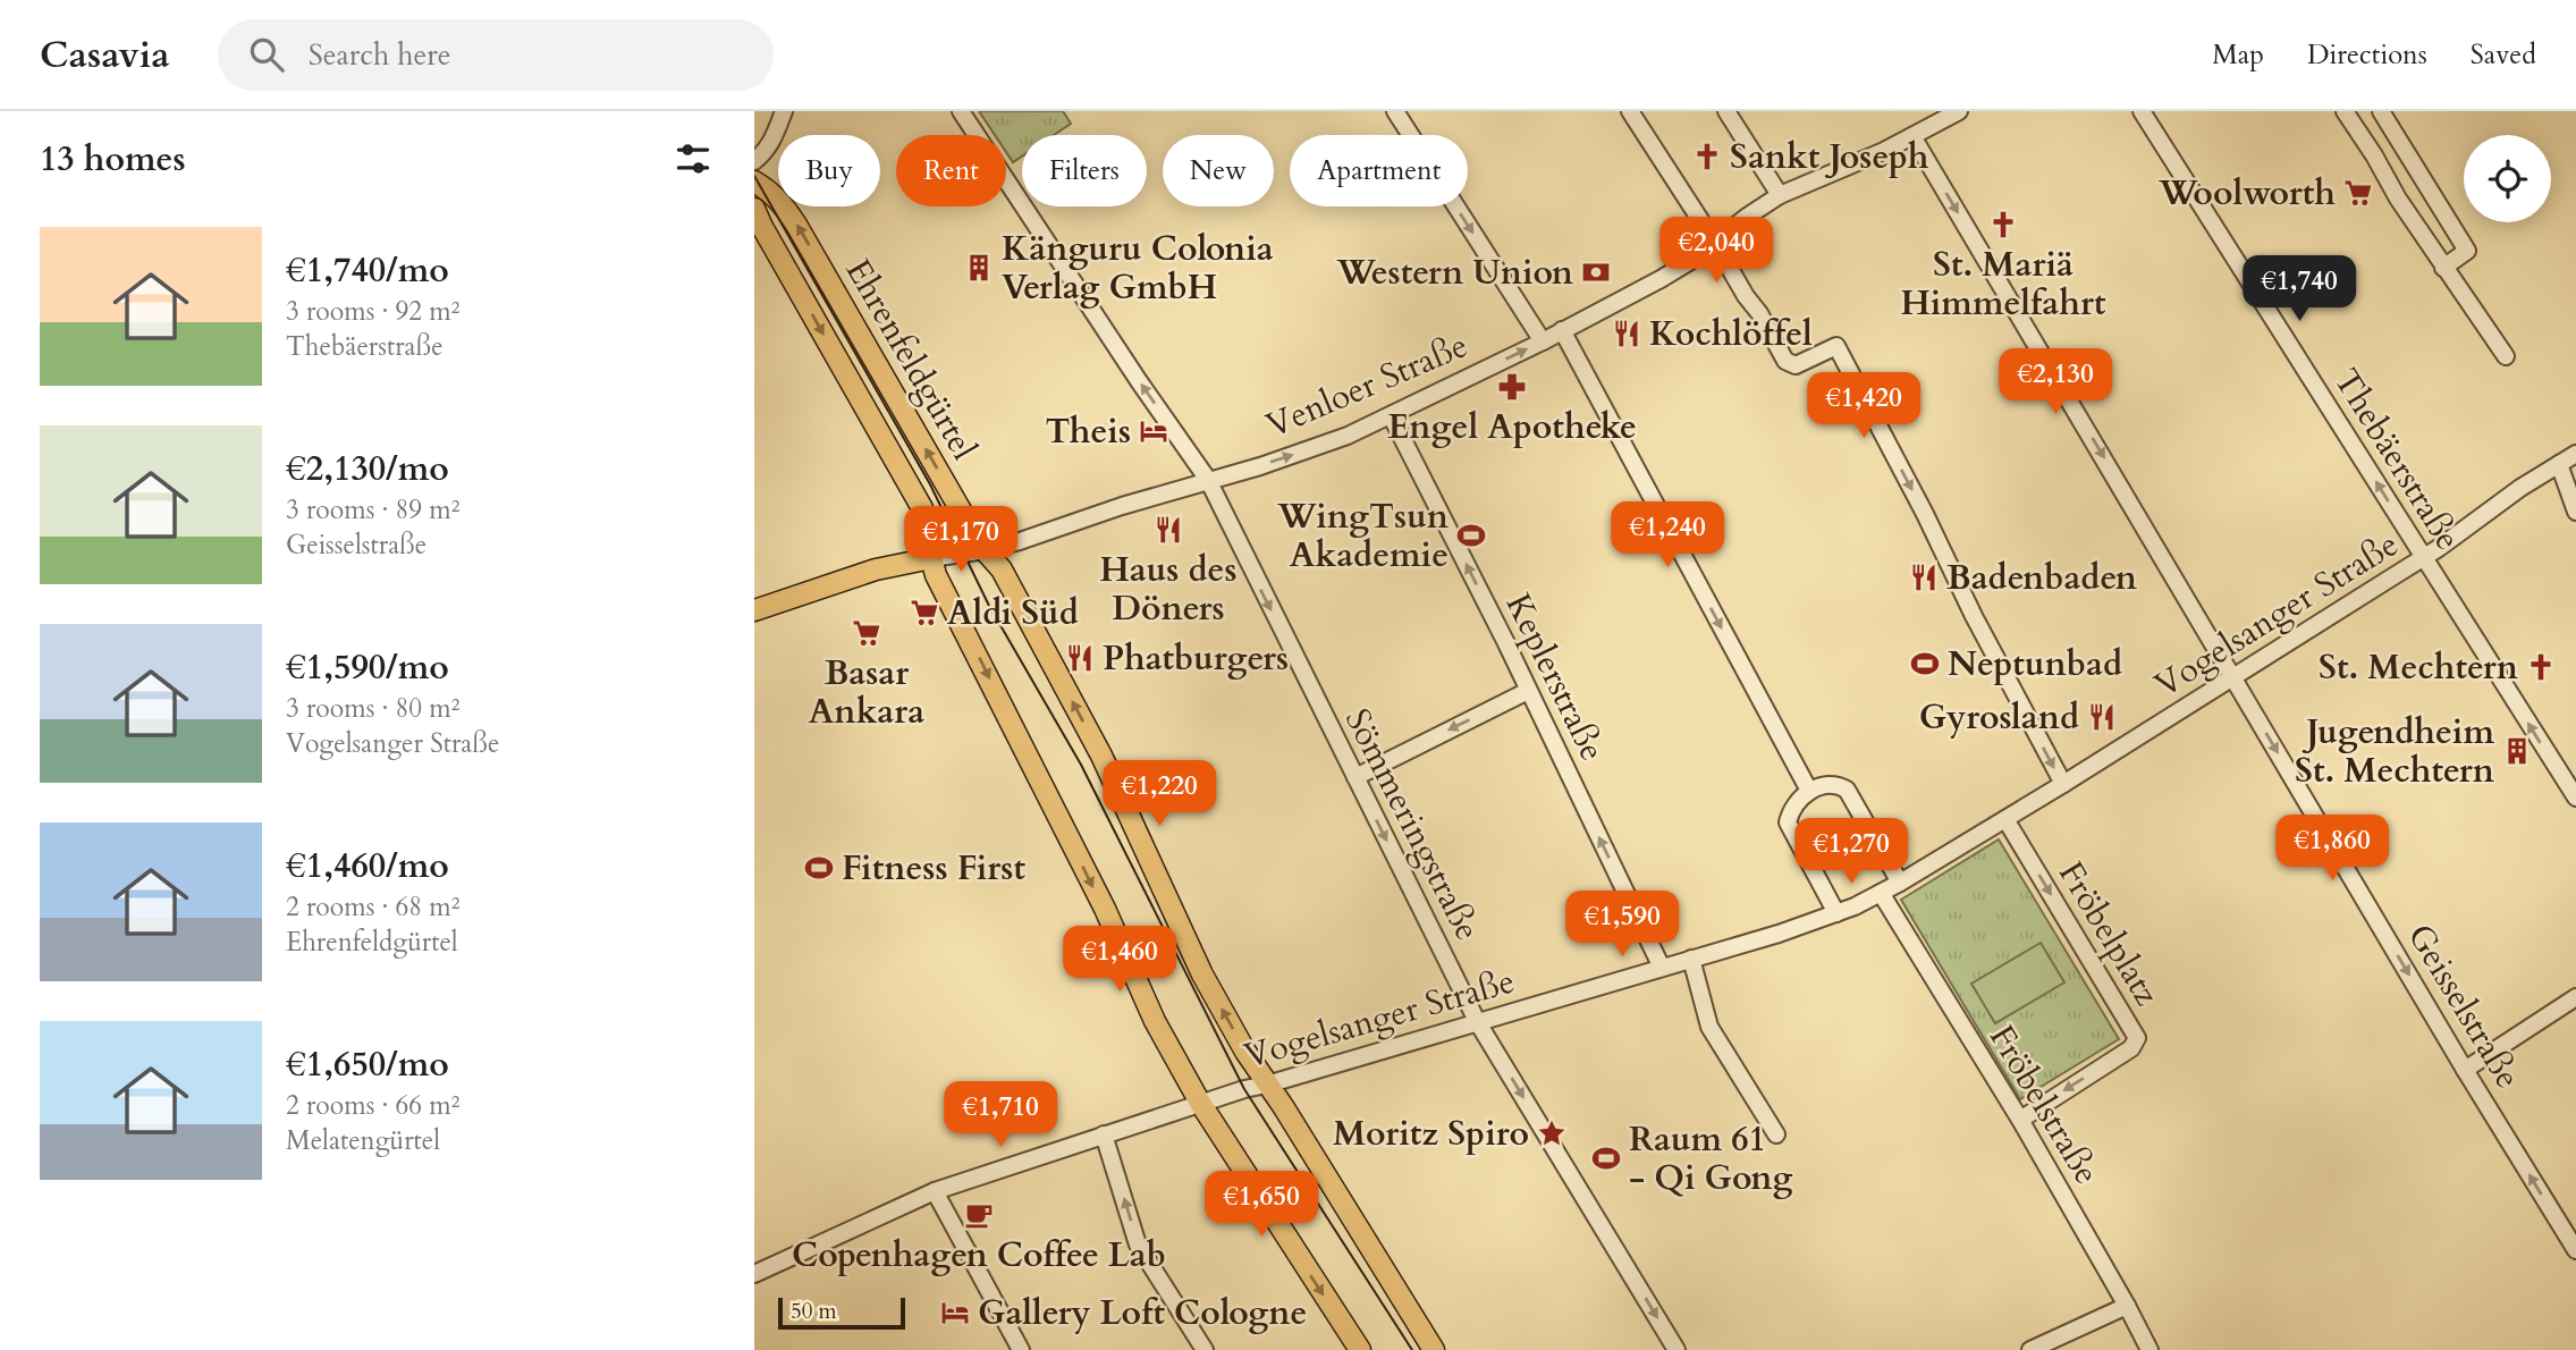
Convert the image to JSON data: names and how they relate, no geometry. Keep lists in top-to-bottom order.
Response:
{
  "streets": {
    "main road": ["Ehrenfeldgürtel", "Venloer Straße"],
    "street": [
      "Thebäerstraße",
      "Vogelsanger Straße",
      "Keplerstraße",
      "Sömmeringstraße",
      "Fröbelplatz",
      "Geisselstraße",
      "Fröbelstraße"
    ]
  },
  "crossings": [
    ["Ehrenfeldgürtel", "Venloer Straße"],
    ["Ehrenfeldgürtel", "Vogelsanger Straße"],
    ["Venloer Straße", "Keplerstraße"],
    ["Venloer Straße", "Sömmeringstraße"],
    ["Venloer Straße", "Geisselstraße"],
    ["Thebäerstraße", "Vogelsanger Straße"],
    ["Vogelsanger Straße", "Keplerstraße"],
    ["Vogelsanger Straße", "Sömmeringstraße"],
    ["Vogelsanger Straße", "Fröbelplatz"],
    ["Vogelsanger Straße", "Geisselstraße"],
    ["Vogelsanger Straße", "Fröbelstraße"],
    ["Fröbelplatz", "Fröbelstraße"]
  ],
  "one_way": ["Thebäerstraße", "Keplerstraße"],
  "places": {
    "church": ["Sankt Joseph", "St. Mariä Himmelfahrt", "St. Mechtern"],
    "supermarket": ["Woolworth", "Aldi Süd", "Basar Ankara"],
    "building": ["Känguru Colonia Verlag GmbH", "Jugendheim St. Mechtern"],
    "bank": ["Western Union"],
    "restaurant": [
      "Kochlöffel",
      "Haus des Döners",
      "Badenbaden",
      "Phatburgers",
      "Gyrosland"
    ],
    "pharmacy": ["Engel Apotheke"],
    "hotel": ["Theis", "Gallery Loft Cologne"],
    "sports": [
      "WingTsun Akademie",
      "Neptunbad",
      "Fitness First",
      "Raum 61 - Qi Gong"
    ],
    "place": ["Moritz Spiro"],
    "cafe": ["Copenhagen Coffee Lab"]
  },
  "scale_bar": "50 m",
  "page": {
    "header": "Casavia",
    "search": "Search here",
    "nav": ["Map", "Directions", "Saved"],
    "heading": "13 homes",
    "chip": [
      "Buy",
      "Rent",
      "Filters",
      "New",
      "Apartment"
    ],
    "list": [
      {
        "name": "€1,740/mo",
        "note": "3 rooms · 92 m² · Thebäerstraße"
      },
      {
        "name": "€2,130/mo",
        "note": "3 rooms · 89 m² · Geisselstraße"
      },
      {
        "name": "€1,590/mo",
        "note": "3 rooms · 80 m² · Vogelsanger Straße"
      },
      {
        "name": "€1,460/mo",
        "note": "2 rooms · 68 m² · Ehrenfeldgürtel"
      },
      {
        "name": "€1,650/mo",
        "note": "2 rooms · 66 m² · Melatengürtel"
      }
    ],
    "price": [
      "€2,040",
      "€1,740",
      "€2,130",
      "€1,420",
      "€1,240",
      "€1,170",
      "€1,220",
      "€1,860",
      "€1,270",
      "€1,590",
      "€1,460",
      "€1,710",
      "€1,650"
    ],
    "scale": "50 m"
  }
}
